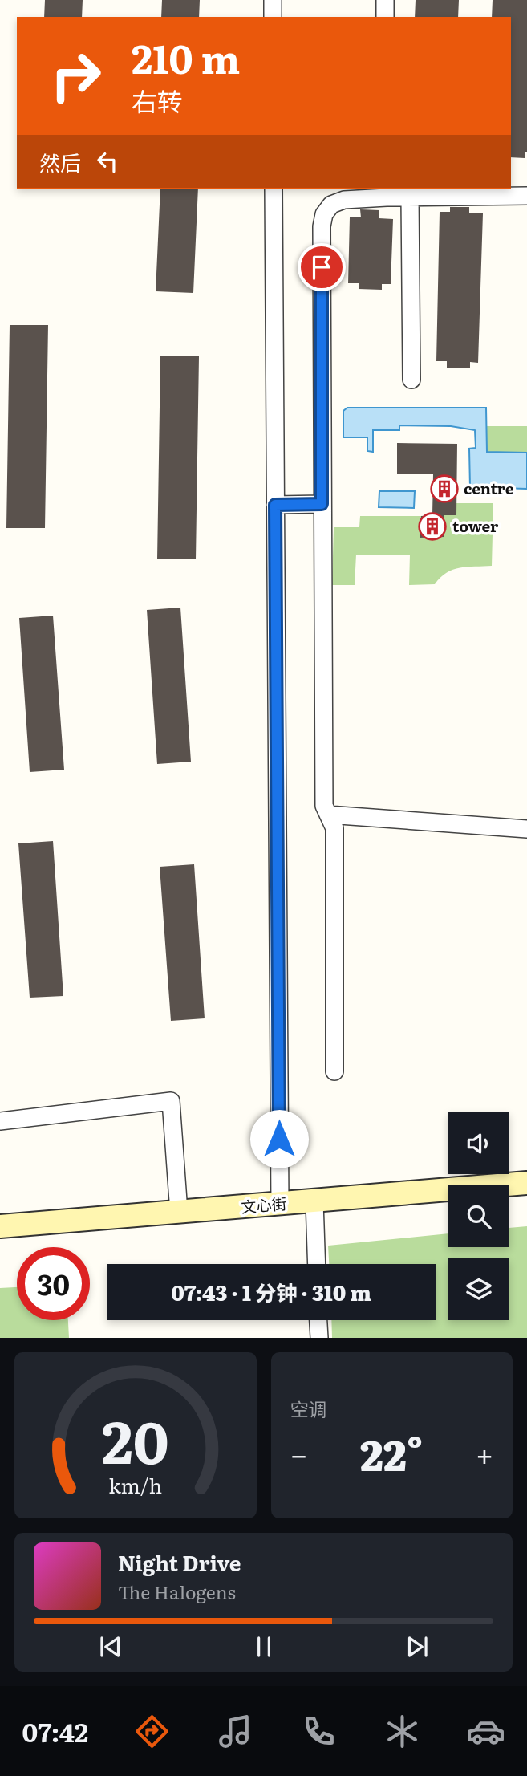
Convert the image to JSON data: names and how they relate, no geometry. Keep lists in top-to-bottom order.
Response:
{
  "streets": {
    "street": ["文心街"]
  },
  "places": {
    "building": ["centre", "tower"]
  },
  "page": {
    "turn": ["210 m", "右转"],
    "then": "然后",
    "limit": "30",
    "trip": "07:43 · 1 分钟 · 310 m",
    "tile": "空调",
    "heat": ["−", "22°", "+"],
    "song": ["Night Drive", "The Halogens"],
    "tabs": "07:42",
    "gauge": ["20", "km/h"]
  }
}
